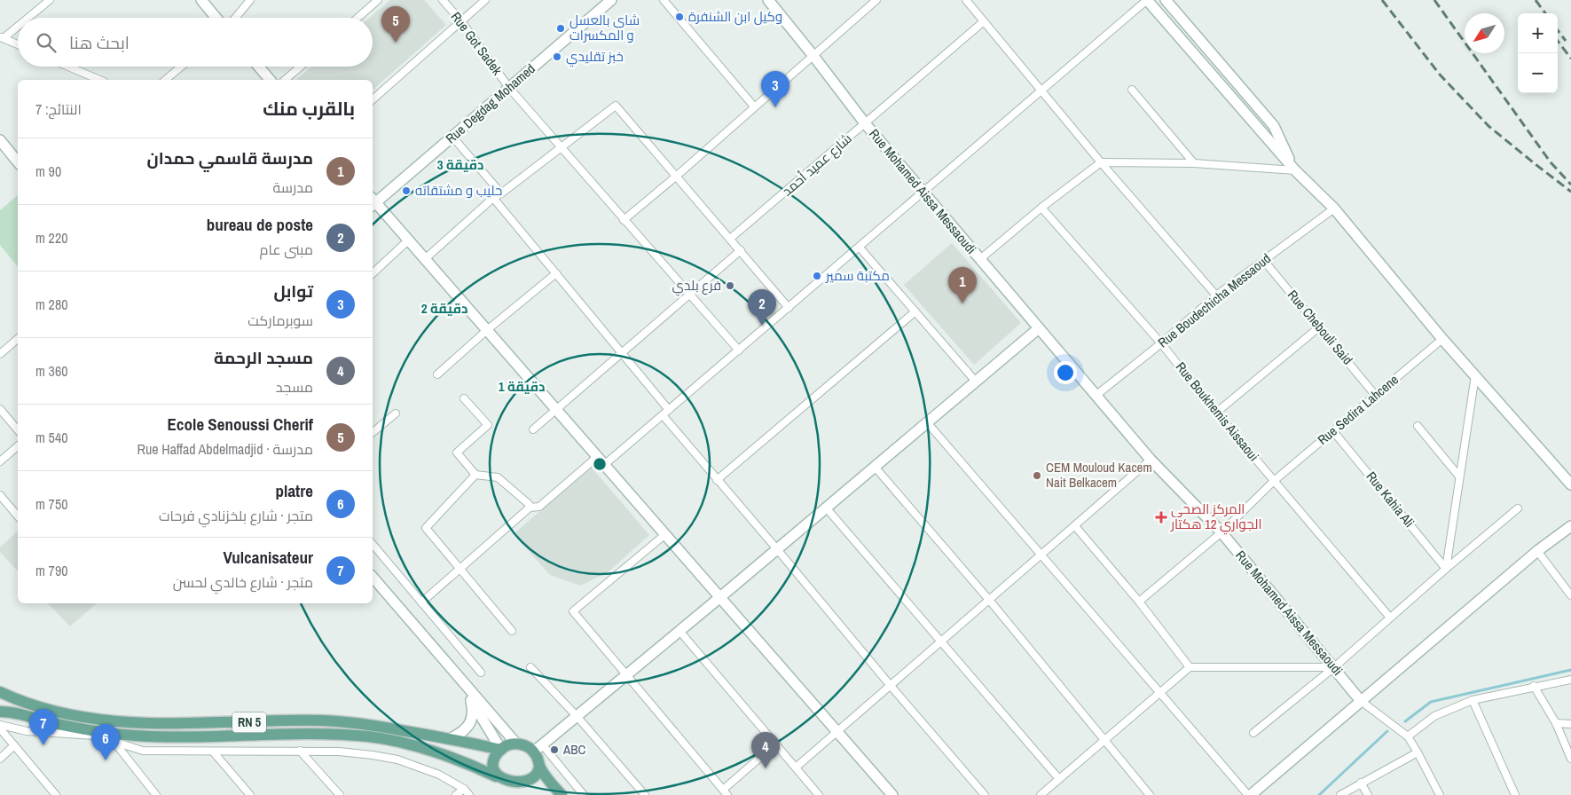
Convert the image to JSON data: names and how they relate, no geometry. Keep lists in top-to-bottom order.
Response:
{
  "streets": {
    "main road": ["RN 5"],
    "street": [
      "Rue Got Sadek",
      "Rue Degdag Mohamed",
      "شارع عميد أحمد",
      "Rue Mohamed Aissa Messaoudi",
      "Rue Boudechicha Messaoud",
      "Rue Chebouli Said",
      "Rue Sedira Lahcene",
      "Rue Boukhemis Aissaoui",
      "Rue Kahia Ali"
    ]
  },
  "crossings": [
    ["Rue Got Sadek", "Rue Degdag Mohamed"],
    ["شارع عميد أحمد", "Rue Mohamed Aissa Messaoudi"],
    ["Rue Mohamed Aissa Messaoudi", "Rue Boudechicha Messaoud"],
    ["Rue Mohamed Aissa Messaoudi", "Rue Sedira Lahcene"],
    ["Rue Boudechicha Messaoud", "Rue Chebouli Said"],
    ["Rue Boudechicha Messaoud", "Rue Boukhemis Aissaoui"],
    ["Rue Chebouli Said", "Rue Sedira Lahcene"],
    ["Rue Sedira Lahcene", "Rue Boukhemis Aissaoui"],
    ["Rue Sedira Lahcene", "Rue Kahia Ali"]
  ],
  "places": {
    "other": [
      "وكيل ابن الشنفرة",
      "شاي بالعسل و المكسرات",
      "خبز تقليدي",
      "حليب و مشتقاته",
      "مكتبة سمير",
      "فرع بلدي",
      "CEM Mouloud Kacem Nait Belkacem",
      "ABC"
    ],
    "health": ["المركز الصحي الجواري 12 هكتار"]
  },
  "north": "bottom left",
  "page": {
    "pins": [
      "5",
      "3",
      "1",
      "2",
      "7",
      "6",
      "4"
    ],
    "map_buttons": ["+", "−"],
    "search": "ابحث هنا",
    "heading": ["بالقرب منك", "النتائج: 7"],
    "list": [
      {
        "mark": "1",
        "name": "مدرسة قاسمي حمدان",
        "note": "مدرسة",
        "value": "90 m"
      },
      {
        "mark": "2",
        "name": "bureau de poste",
        "note": "مبنى عام",
        "value": "220 m"
      },
      {
        "mark": "3",
        "name": "توابل",
        "note": "سوبرماركت",
        "value": "280 m"
      },
      {
        "mark": "4",
        "name": "مسجد الرحمة",
        "note": "مسجد",
        "value": "360 m"
      },
      {
        "mark": "5",
        "name": "Ecole Senoussi Cherif",
        "note": "مدرسة · Rue Haffad Abdelmadjid",
        "value": "540 m"
      },
      {
        "mark": "6",
        "name": "platre",
        "note": "متجر · شارع بلخزنادي فرحات",
        "value": "750 m"
      },
      {
        "mark": "7",
        "name": "Vulcanisateur",
        "note": "متجر · شارع خالدي لحسن",
        "value": "790 m"
      }
    ]
  },
  "rings": ["3 دقيقة", "2 دقيقة", "1 دقيقة"]
}
